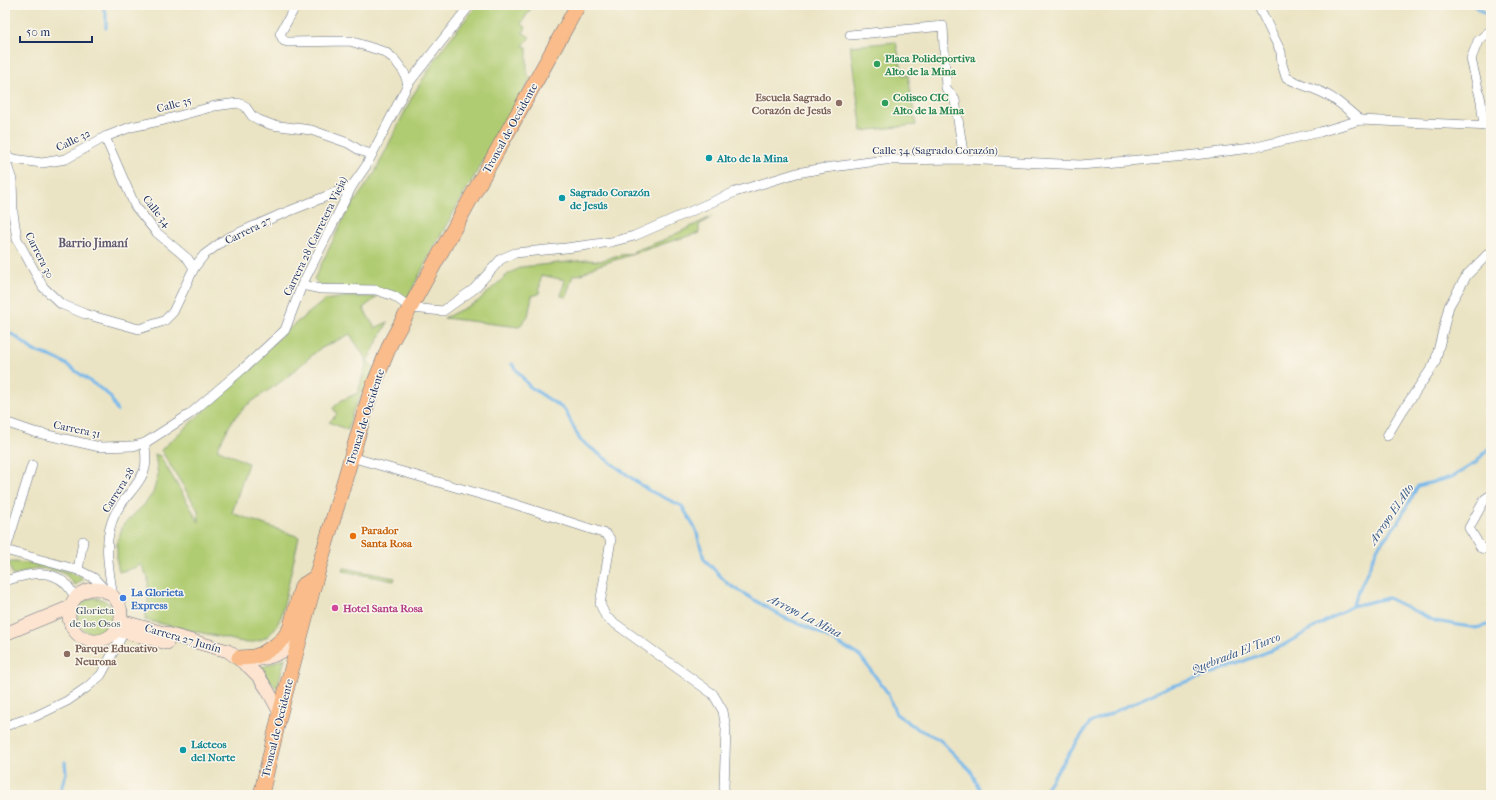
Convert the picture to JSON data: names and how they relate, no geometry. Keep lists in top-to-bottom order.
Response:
{
  "streets": {
    "main road": ["Troncal de Occidente", "Carrera 27 Junín"],
    "street": [
      "Calle 35",
      "Calle 32",
      "Calle 34 (Sagrado Corazón)",
      "Calle 34",
      "Carrera 27",
      "Carrera 28 (Carretera Vieja)",
      "Carrera 30",
      "Carrera 31",
      "Carrera 28"
    ]
  },
  "crossings": [
    ["Calle 35", "Calle 32"],
    ["Calle 35", "Calle 34"],
    ["Calle 35", "Carrera 28 (Carretera Vieja)"],
    ["Troncal de Occidente", "Calle 34 (Sagrado Corazón)"],
    ["Troncal de Occidente", "Carrera 27 Junín"],
    ["Calle 32", "Calle 34"],
    ["Calle 34", "Carrera 27"],
    ["Carrera 27", "Carrera 28 (Carretera Vieja)"],
    ["Carrera 27", "Carrera 30"],
    ["Carrera 28 (Carretera Vieja)", "Carrera 31"],
    ["Carrera 28 (Carretera Vieja)", "Carrera 28"],
    ["Carrera 31", "Carrera 28"],
    ["Carrera 28", "Carrera 27 Junín"]
  ],
  "districts": ["Barrio Jimaní"],
  "water": ["Arroyo El Alto", "Arroyo La Mina", "Quebrada El Turco"],
  "parks": ["Glorieta de los Osos"],
  "places": [
    "Placa Polideportiva Alto de la Mina",
    "Escuela Sagrado Corazón de Jesús",
    "Coliseo CIC Alto de la Mina",
    "Alto de la Mina",
    "Sagrado Corazón de Jesús",
    "Parador Santa Rosa",
    "La Glorieta Express",
    "Hotel Santa Rosa",
    "Parque Educativo Neurona",
    "Lácteos del Norte"
  ],
  "scale_bar": "50 m"
}
